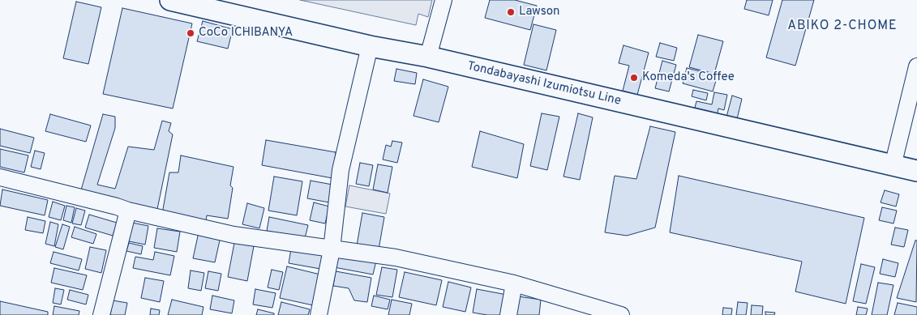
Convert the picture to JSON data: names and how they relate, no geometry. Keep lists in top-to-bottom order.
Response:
{
  "streets": {
    "main road": ["Tondabayashi Izumiotsu Line"]
  },
  "districts": ["ABIKO 2-CHOME"],
  "places": ["Lawson", "CoCo ICHIBANYA", "Komeda's Coffee"]
}
